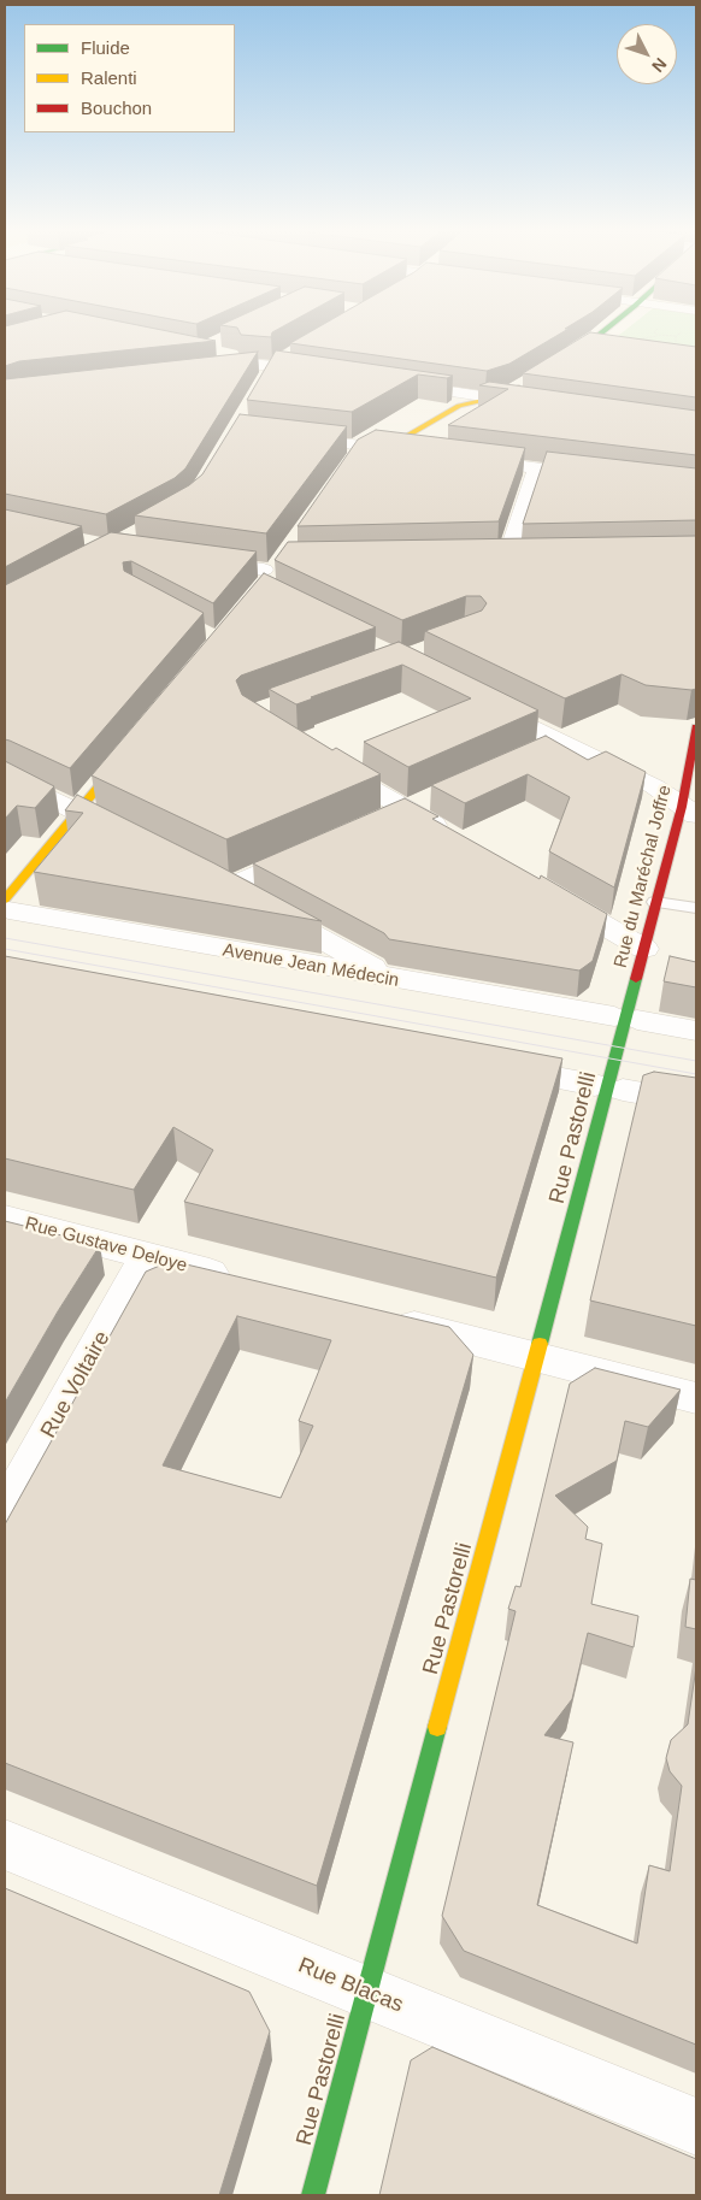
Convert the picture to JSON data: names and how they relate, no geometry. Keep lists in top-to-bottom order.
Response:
{
  "streets": {
    "main road": ["Rue du Maréchal Joffre", "Rue Pastorelli"],
    "street": [
      "Avenue Jean Médecin",
      "Rue Gustave Deloye",
      "Rue Voltaire",
      "Rue Blacas"
    ]
  },
  "crossings": [
    ["Rue du Maréchal Joffre", "Avenue Jean Médecin"],
    ["Rue du Maréchal Joffre", "Rue Pastorelli"],
    ["Avenue Jean Médecin", "Rue Pastorelli"],
    ["Rue Pastorelli", "Rue Blacas"],
    ["Rue Gustave Deloye", "Rue Voltaire"]
  ],
  "legend": ["Fluide", "Ralenti", "Bouchon"],
  "north": "bottom right"
}
